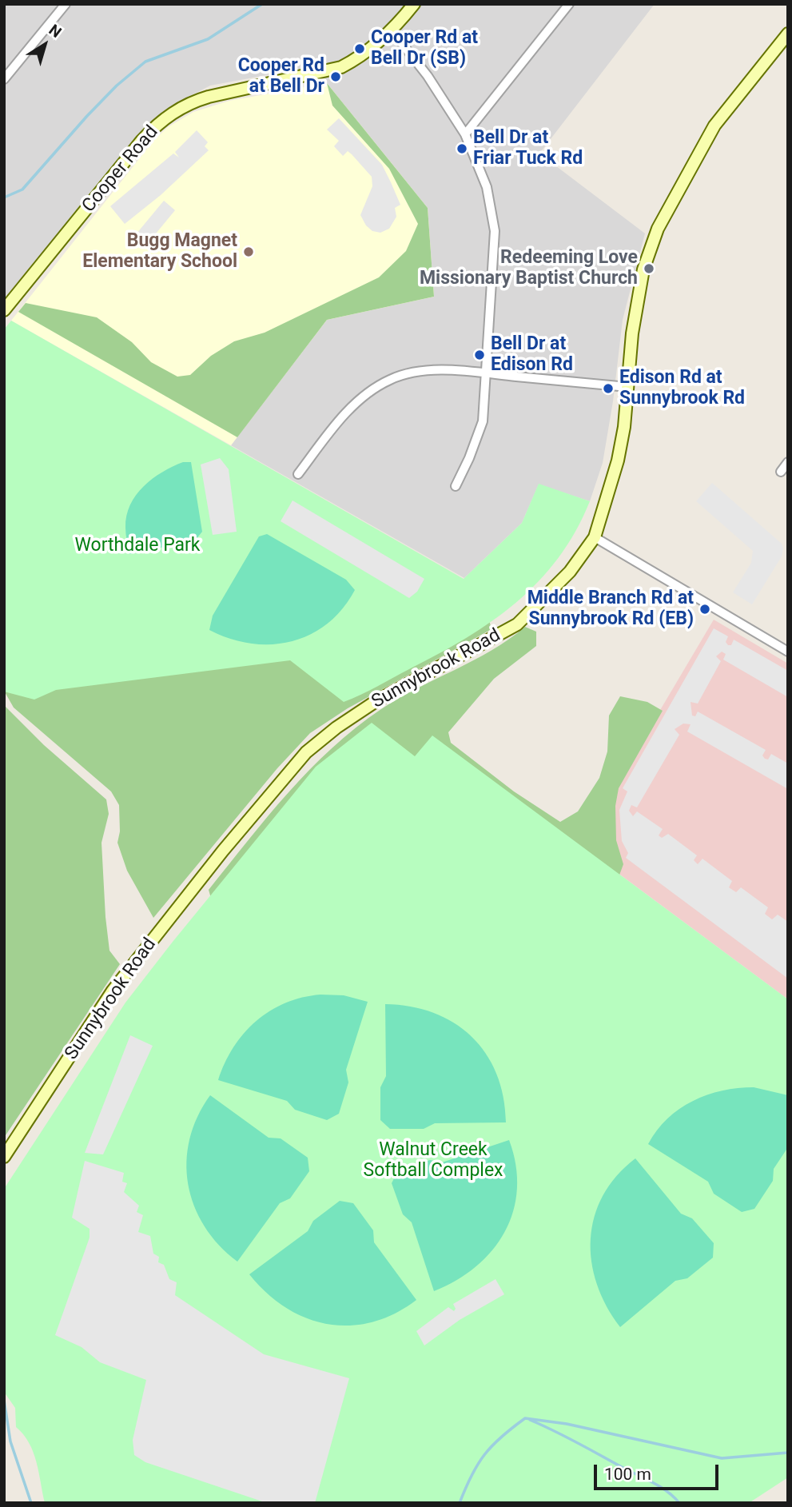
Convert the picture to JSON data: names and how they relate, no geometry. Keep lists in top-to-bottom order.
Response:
{
  "streets": {
    "main road": ["Cooper Road", "Sunnybrook Road"]
  },
  "parks": ["Worthdale Park", "Walnut Creek Softball Complex"],
  "places": [
    "Cooper Rd at Bell Dr (SB)",
    "Cooper Rd at Bell Dr",
    "Bell Dr at Friar Tuck Rd",
    "Bugg Magnet Elementary School",
    "Redeeming Love Missionary Baptist Church",
    "Bell Dr at Edison Rd",
    "Edison Rd at Sunnybrook Rd",
    "Middle Branch Rd at Sunnybrook Rd (EB)"
  ],
  "scale_bar": "100 m",
  "north": "top right"
}
